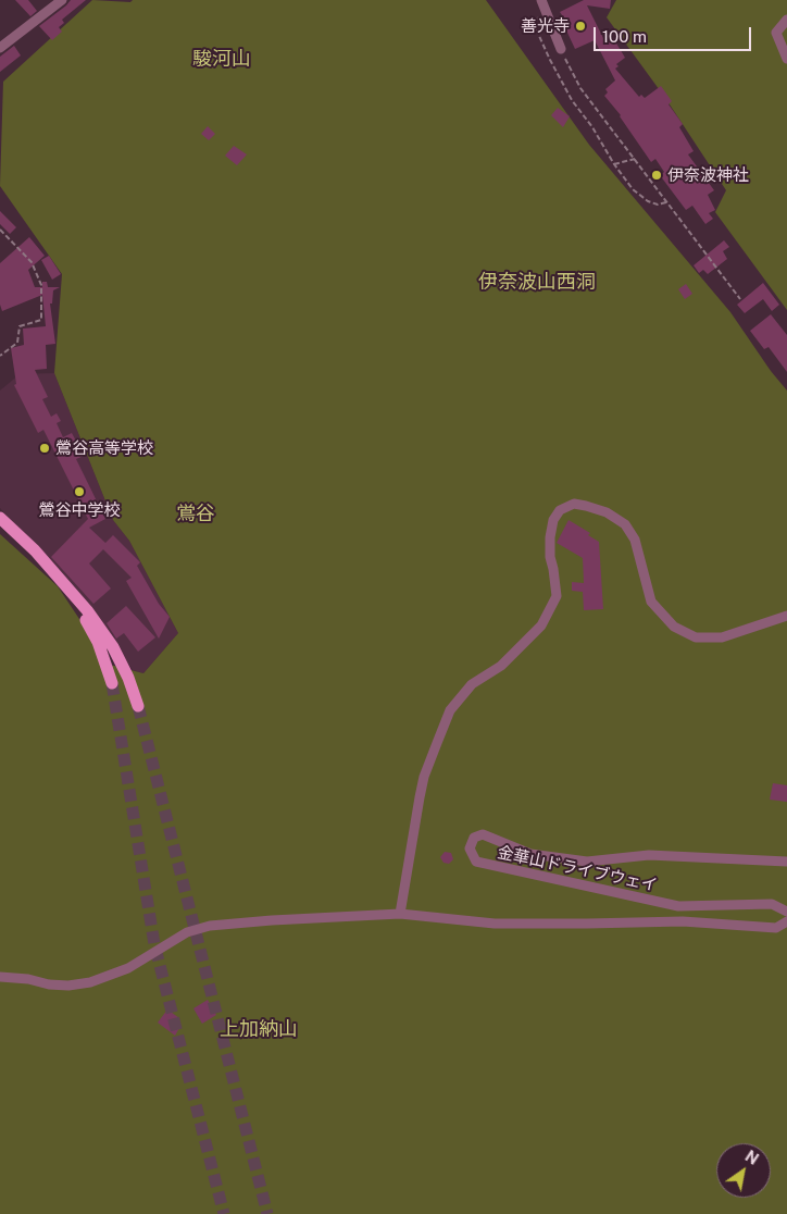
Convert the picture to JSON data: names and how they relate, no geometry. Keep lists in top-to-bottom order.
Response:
{
  "streets": {
    "street": ["金華山ドライブウェイ"]
  },
  "districts": [
    "駿河山",
    "伊奈波山西洞",
    "鴬谷",
    "上加納山"
  ],
  "places": [
    "善光寺",
    "伊奈波神社",
    "鶯谷高等学校",
    "鶯谷中学校"
  ],
  "scale_bar": "100 m",
  "north": "top right"
}
